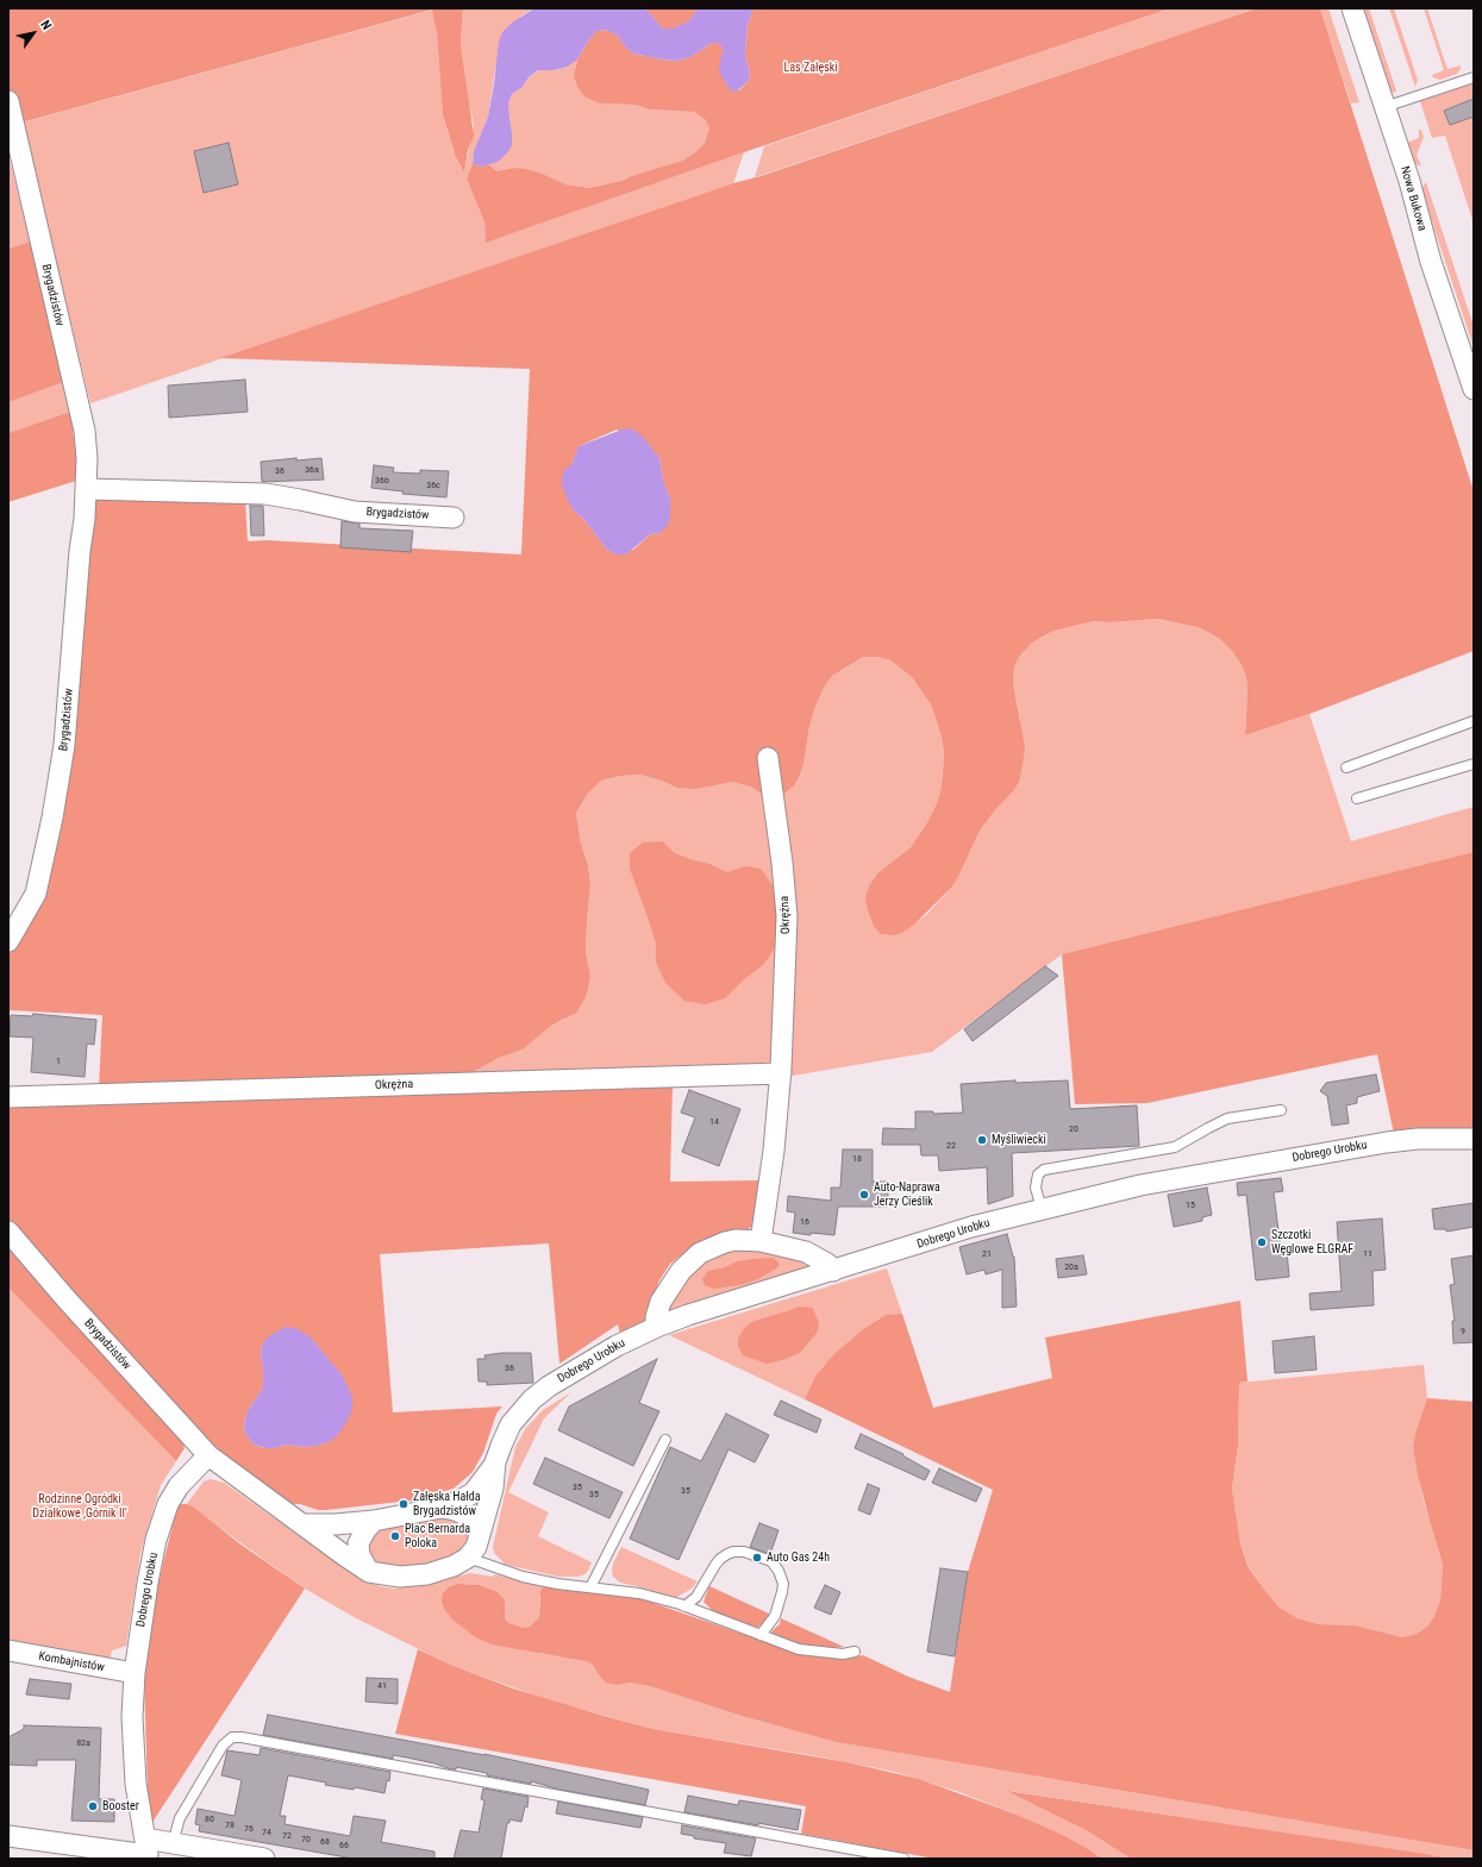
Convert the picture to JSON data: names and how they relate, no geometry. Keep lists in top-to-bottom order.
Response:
{
  "streets": {
    "street": [
      "Nowa Bukowa",
      "Brygadzistów",
      "Okrężna",
      "Dobrego Urobku",
      "Kombajnistów"
    ]
  },
  "crossings": [
    ["Brygadzistów", "Dobrego Urobku"],
    ["Dobrego Urobku", "Kombajnistów"]
  ],
  "parks": ["Las Załęski", "Rodzinne Ogródki Działkowe ,Górnik II'"],
  "places": [
    "Myśliwiecki",
    "Auto-Naprawa Jerzy Cieślik",
    "Szczotki Węglowe ELGRAF",
    "Załęska Hałda Brygadzistów",
    "Plac Bernarda Poloka",
    "Auto Gas 24h",
    "Booster"
  ],
  "house_numbers": [
    "36a",
    "36",
    "36b",
    "36c",
    "1",
    "14",
    "20",
    "22",
    "18",
    "15",
    "16",
    "21",
    "11",
    "20a",
    "9",
    "36",
    "35",
    "35",
    "35",
    "41",
    "82a",
    "80",
    "78",
    "76",
    "74",
    "72",
    "70",
    "68",
    "66"
  ],
  "north": "top right"
}
